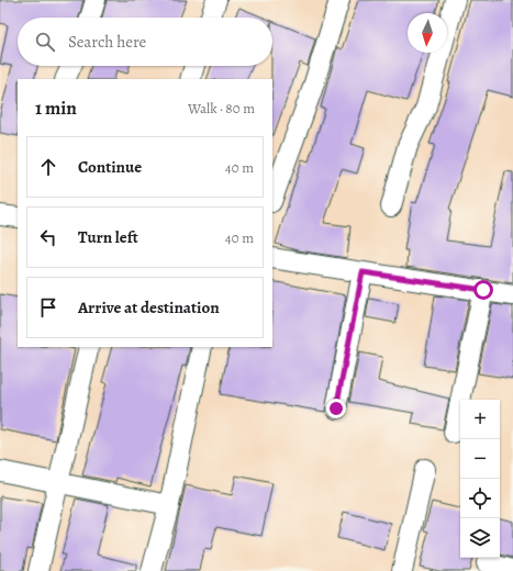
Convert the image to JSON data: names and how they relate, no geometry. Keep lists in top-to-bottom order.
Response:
{
  "north": "bottom",
  "page": {
    "search": "Search here",
    "heading": ["1 min", "Walk · 80 m"],
    "list": [
      ["Continue", "40 m"],
      ["Turn left", "40 m"],
      "Arrive at destination"
    ],
    "map_buttons": ["+", "−"]
  }
}
